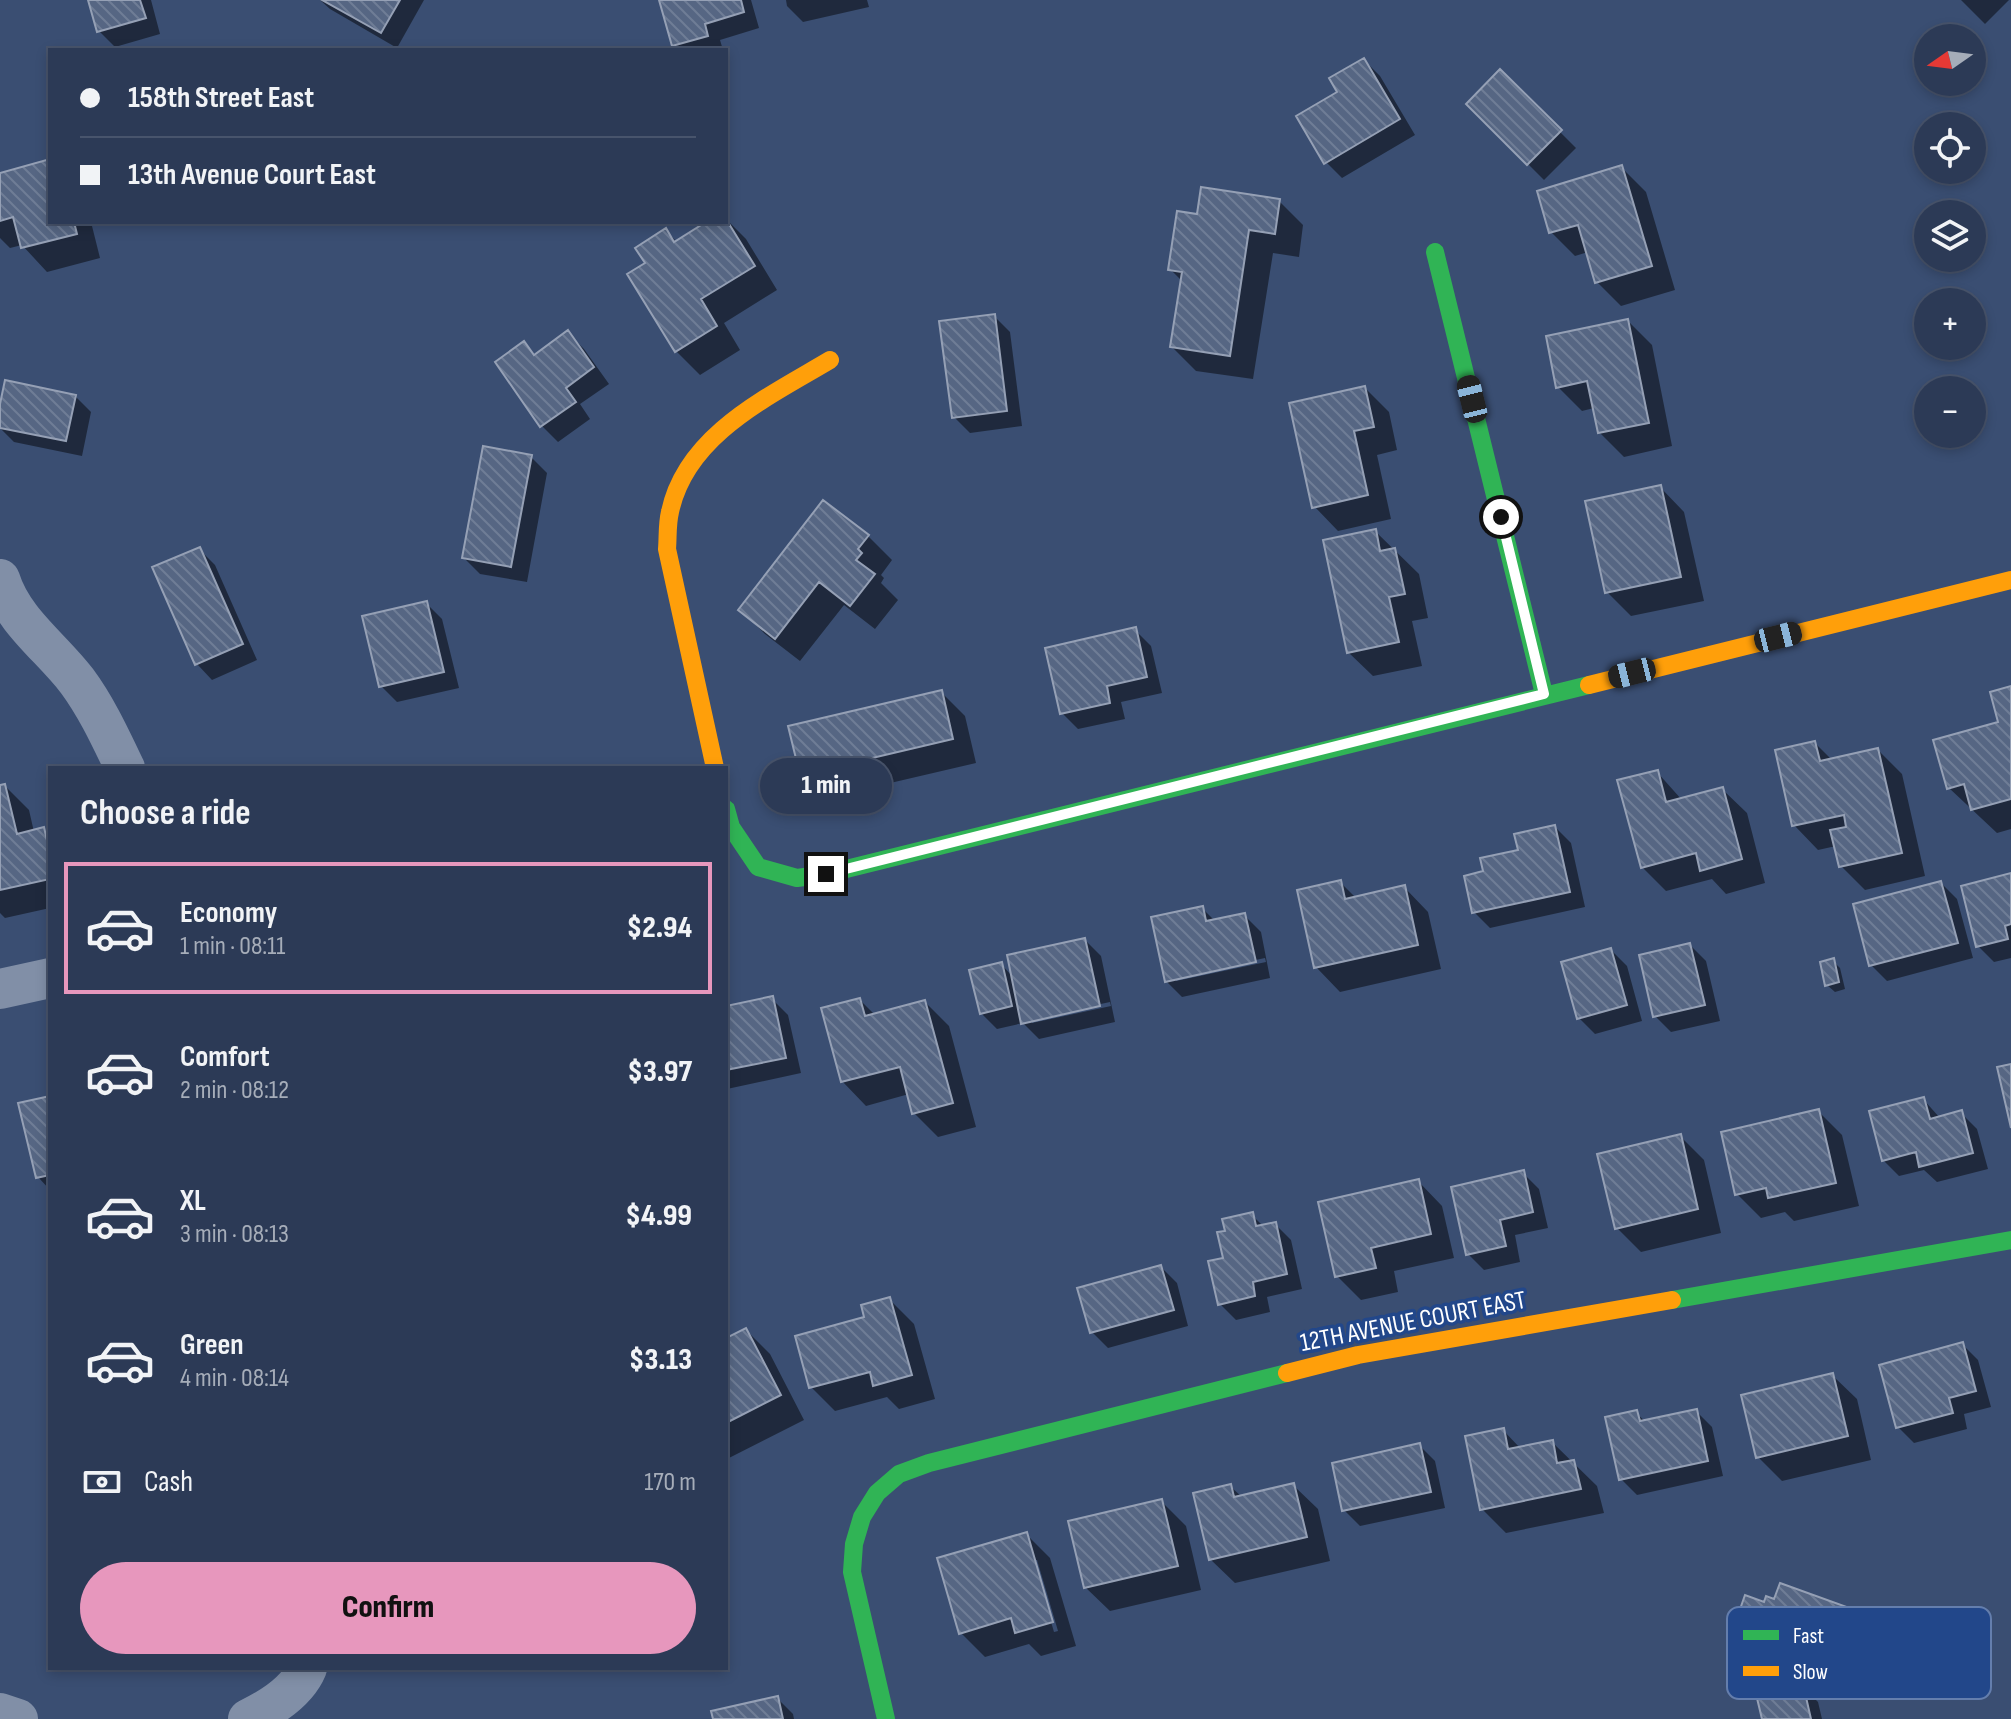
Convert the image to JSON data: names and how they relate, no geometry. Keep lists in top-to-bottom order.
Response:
{
  "streets": {
    "street": ["12TH AVENUE COURT EAST"]
  },
  "legend": ["Fast", "Slow"],
  "north": "left",
  "page": {
    "map_buttons": ["+", "−"],
    "banner": ["158th Street East", "13th Avenue Court East"],
    "bubble": "1 min",
    "heading": "Choose a ride",
    "list": [
      {
        "name": "Economy",
        "note": "1 min · 08:11",
        "value": "$2.94"
      },
      {
        "name": "Comfort",
        "note": "2 min · 08:12",
        "value": "$3.97"
      },
      {
        "name": "XL",
        "note": "3 min · 08:13",
        "value": "$4.99"
      },
      {
        "name": "Green",
        "note": "4 min · 08:14",
        "value": "$3.13"
      }
    ],
    "pay": ["Cash", "170 m"],
    "buttons": "Confirm"
  }
}
